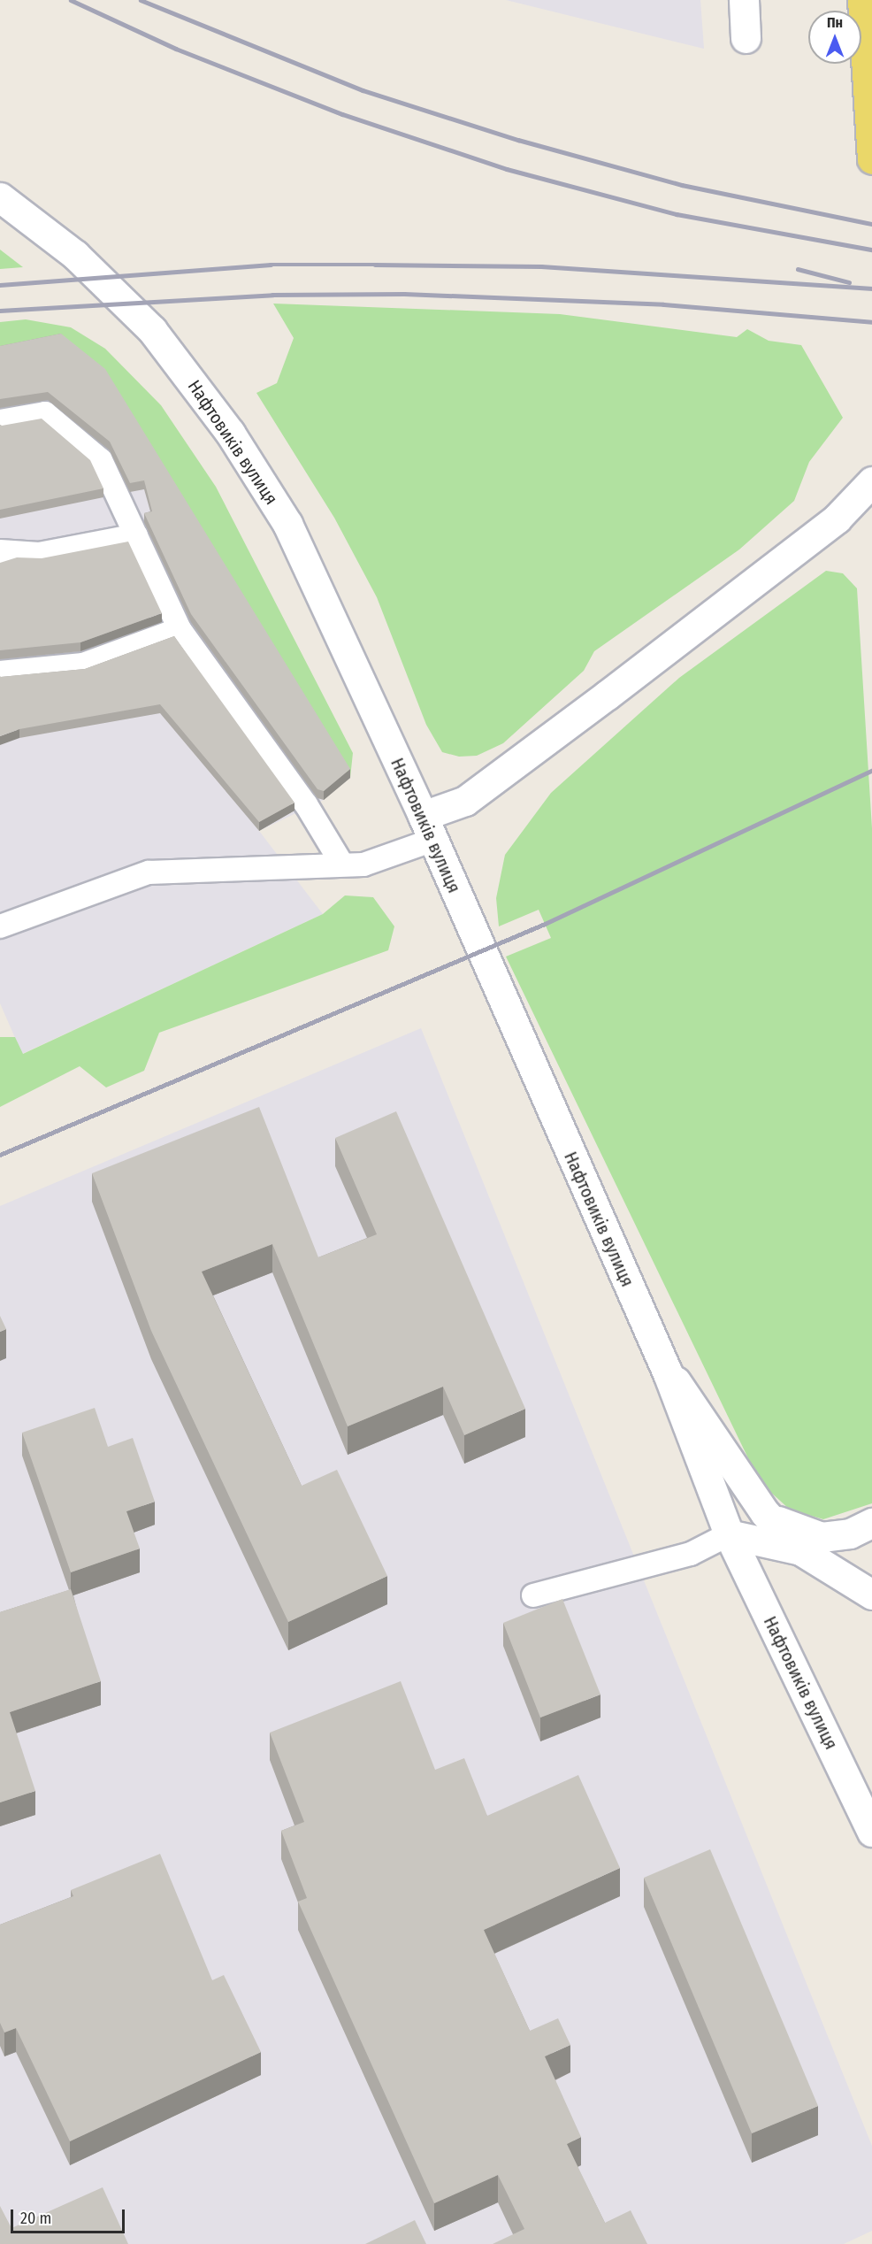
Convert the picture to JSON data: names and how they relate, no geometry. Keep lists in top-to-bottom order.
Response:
{
  "streets": {
    "street": ["Нафтовиків вулиця"]
  },
  "scale_bar": "20 m",
  "north": "top"
}
